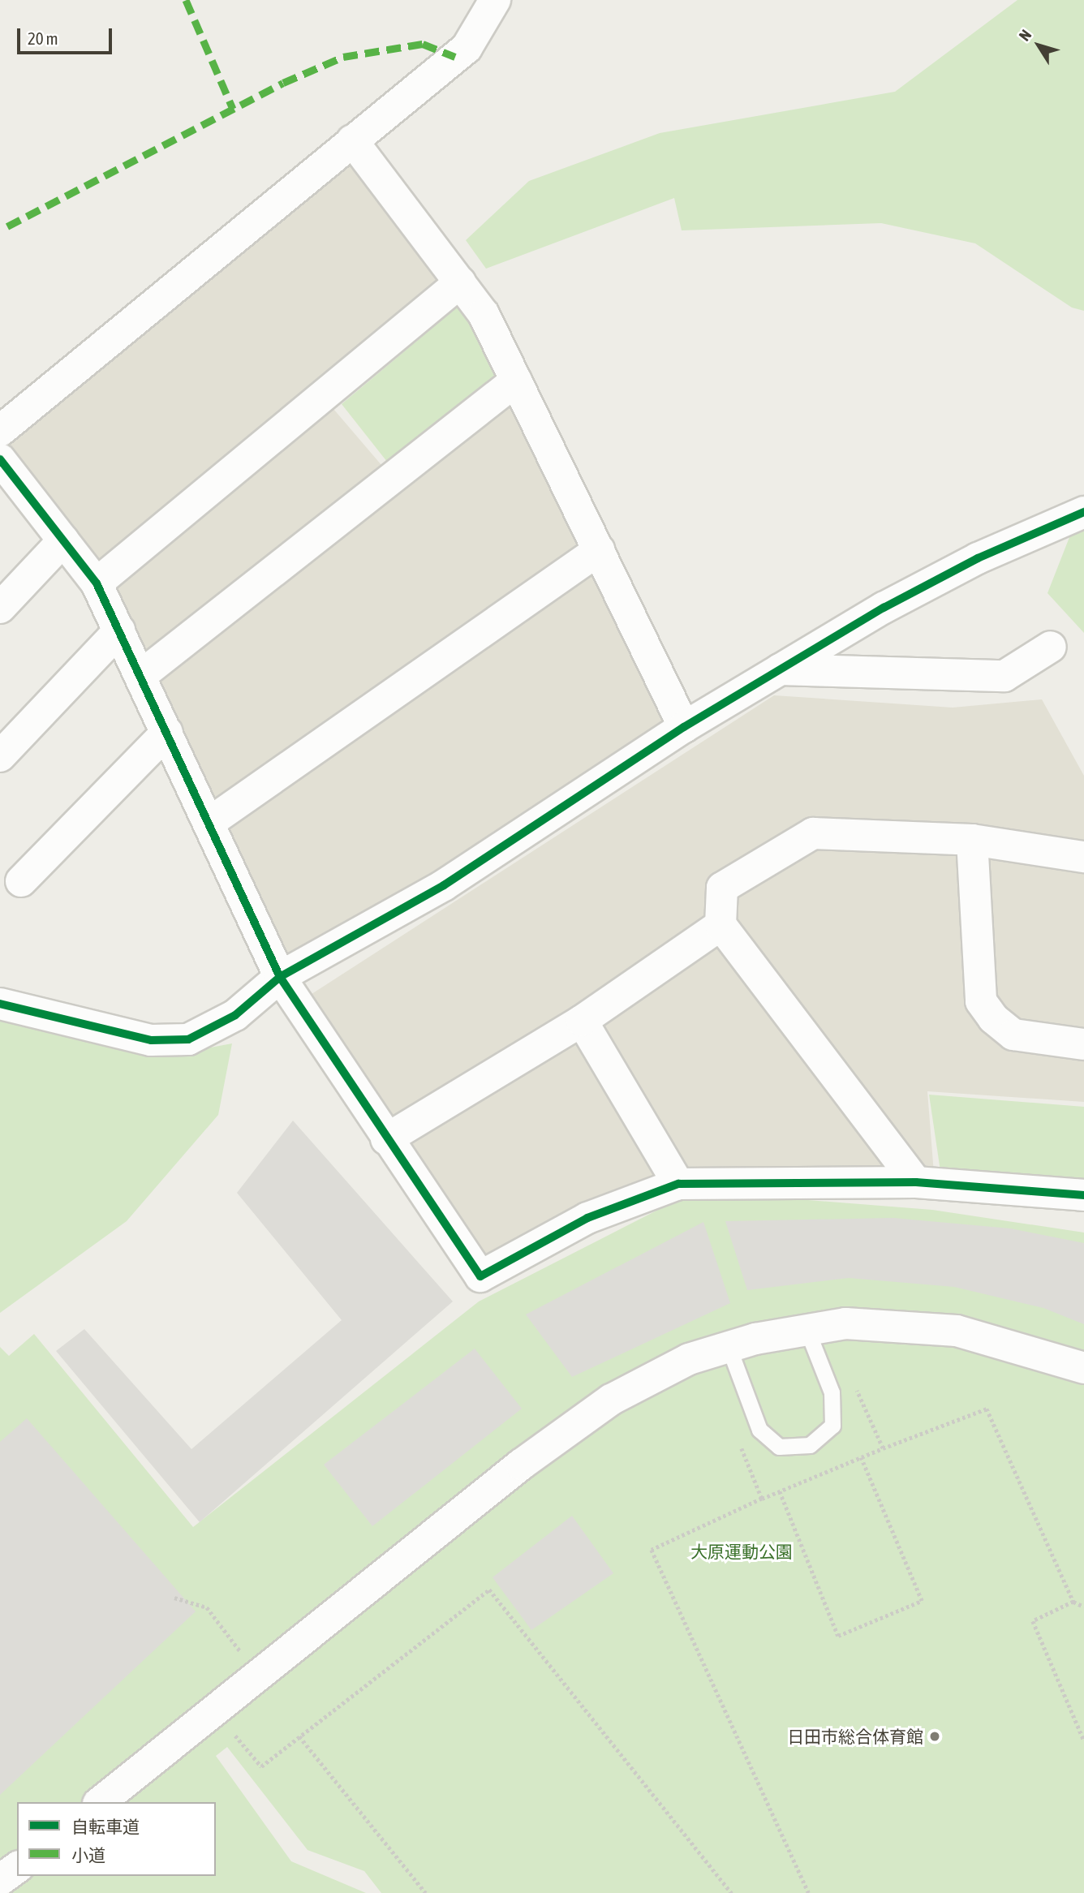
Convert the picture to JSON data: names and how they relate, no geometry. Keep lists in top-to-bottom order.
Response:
{
  "parks": ["大原運動公園"],
  "places": ["日田市総合体育館"],
  "legend": ["自転車道", "小道"],
  "scale_bar": "20 m",
  "north": "top left"
}
